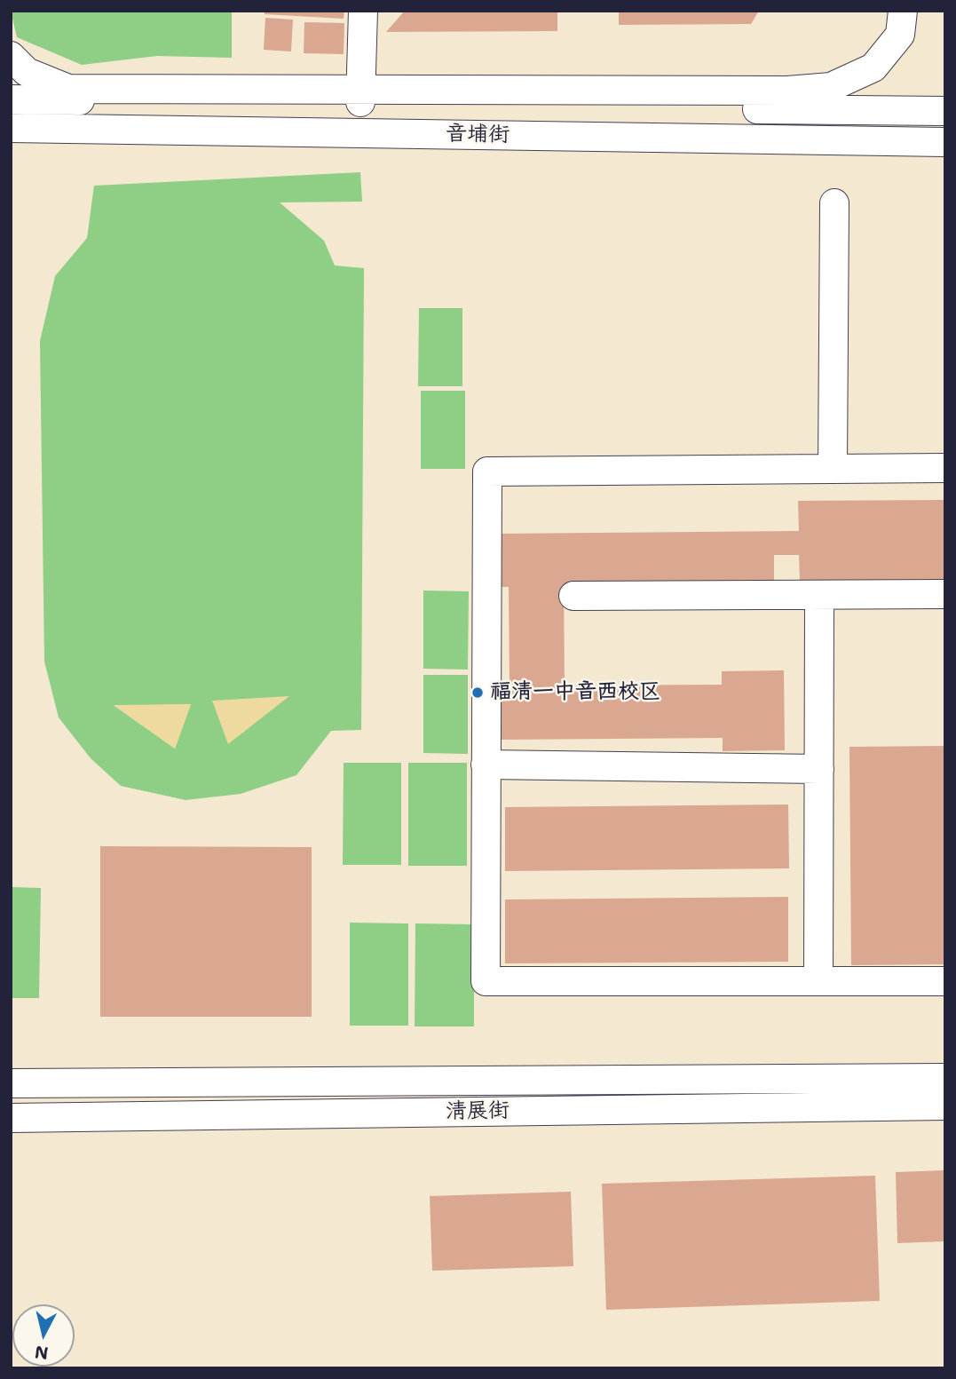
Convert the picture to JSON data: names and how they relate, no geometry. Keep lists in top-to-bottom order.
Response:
{
  "streets": {
    "street": ["音埔街", "清展街"]
  },
  "places": ["福清一中音西校区"],
  "north": "bottom"
}
